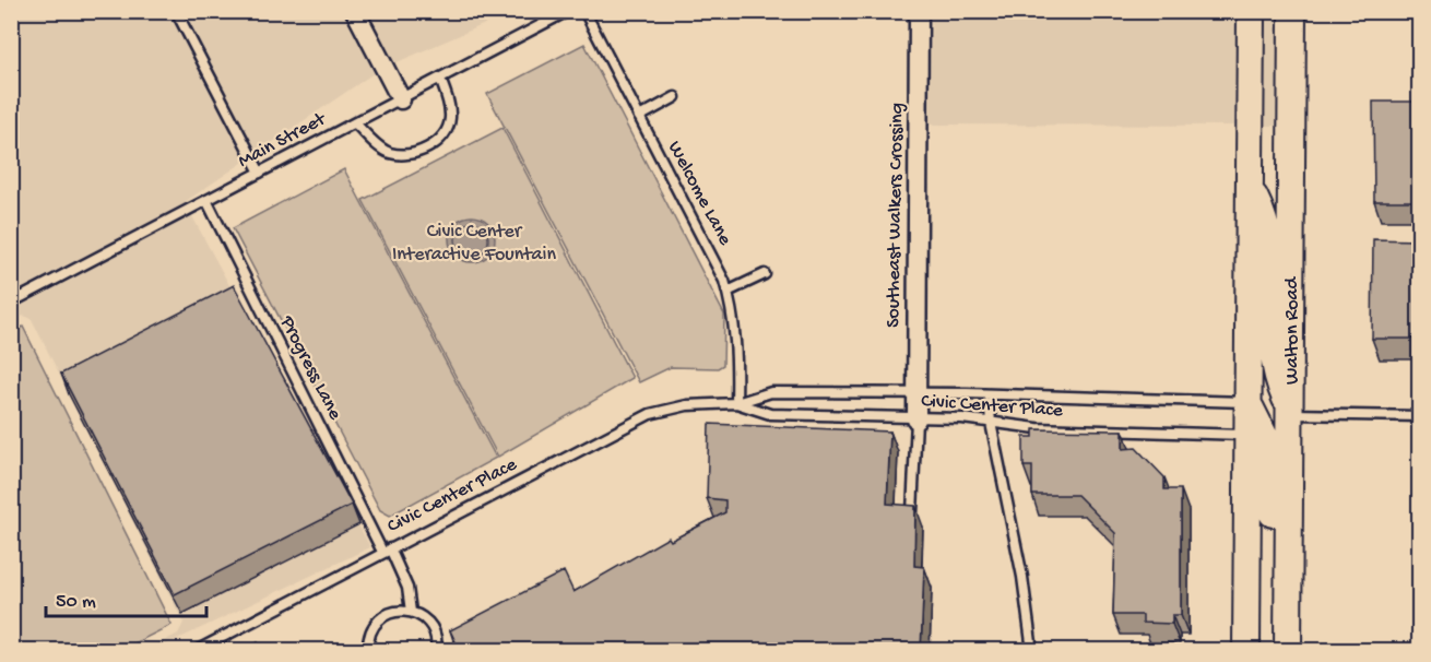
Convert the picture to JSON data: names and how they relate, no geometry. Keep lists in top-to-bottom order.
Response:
{
  "streets": {
    "main road": ["Walton Road"],
    "street": ["Southeast Walkers Crossing"],
    "lane": [
      "Main Street",
      "Welcome Lane",
      "Progress Lane",
      "Civic Center Place"
    ]
  },
  "crossings": [
    ["Main Street", "Progress Lane"],
    ["Welcome Lane", "Civic Center Place"],
    ["Southeast Walkers Crossing", "Civic Center Place"],
    ["Progress Lane", "Civic Center Place"]
  ],
  "parks": ["Civic Center Interactive Fountain"],
  "scale_bar": "50 m"
}
